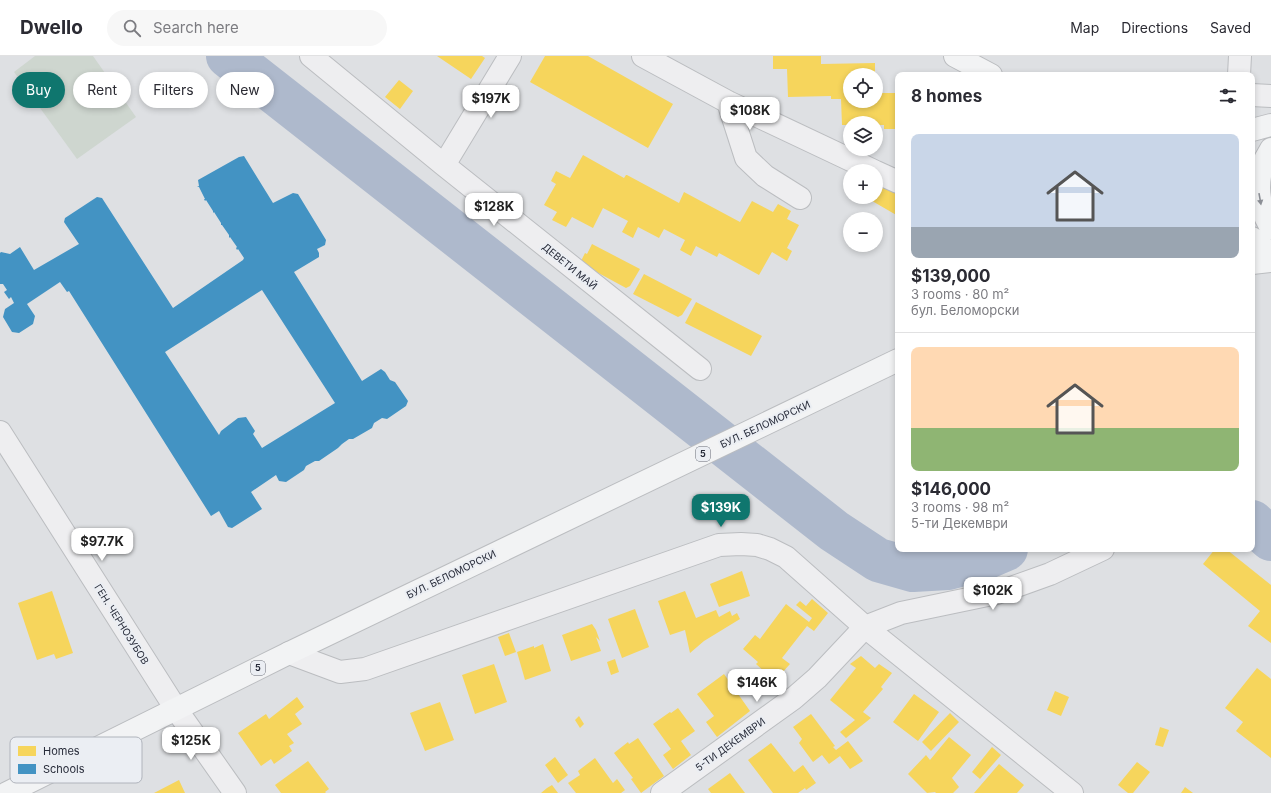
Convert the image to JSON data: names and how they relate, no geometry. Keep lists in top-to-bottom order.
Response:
{
  "streets": {
    "main road": ["БУЛ. БЕЛОМОРСКИ", "5"],
    "street": ["ДЕВЕТИ МАЙ", "ГЕН. ЧЕРНОЗУБОВ", "5-ТИ ДЕКЕМВРИ"]
  },
  "crossings": [
    ["БУЛ. БЕЛОМОРСКИ", "ГЕН. ЧЕРНОЗУБОВ"]
  ],
  "legend": ["Homes", "Schools"],
  "page": {
    "header": "Dwello",
    "search": "Search here",
    "nav": ["Map", "Directions", "Saved"],
    "map_buttons": ["+", "−"],
    "chip": [
      "Buy",
      "Rent",
      "Filters",
      "New"
    ],
    "heading": "8 homes",
    "price": [
      "$197K",
      "$108K",
      "$128K",
      "$139K",
      "$97.7K",
      "$102K",
      "$146K",
      "$125K"
    ],
    "list": [
      {
        "name": "$139,000",
        "note": "3 rooms · 80 m² · бул. Беломорски"
      },
      {
        "name": "$146,000",
        "note": "3 rooms · 98 m² · 5-ти Декември"
      }
    ]
  }
}
